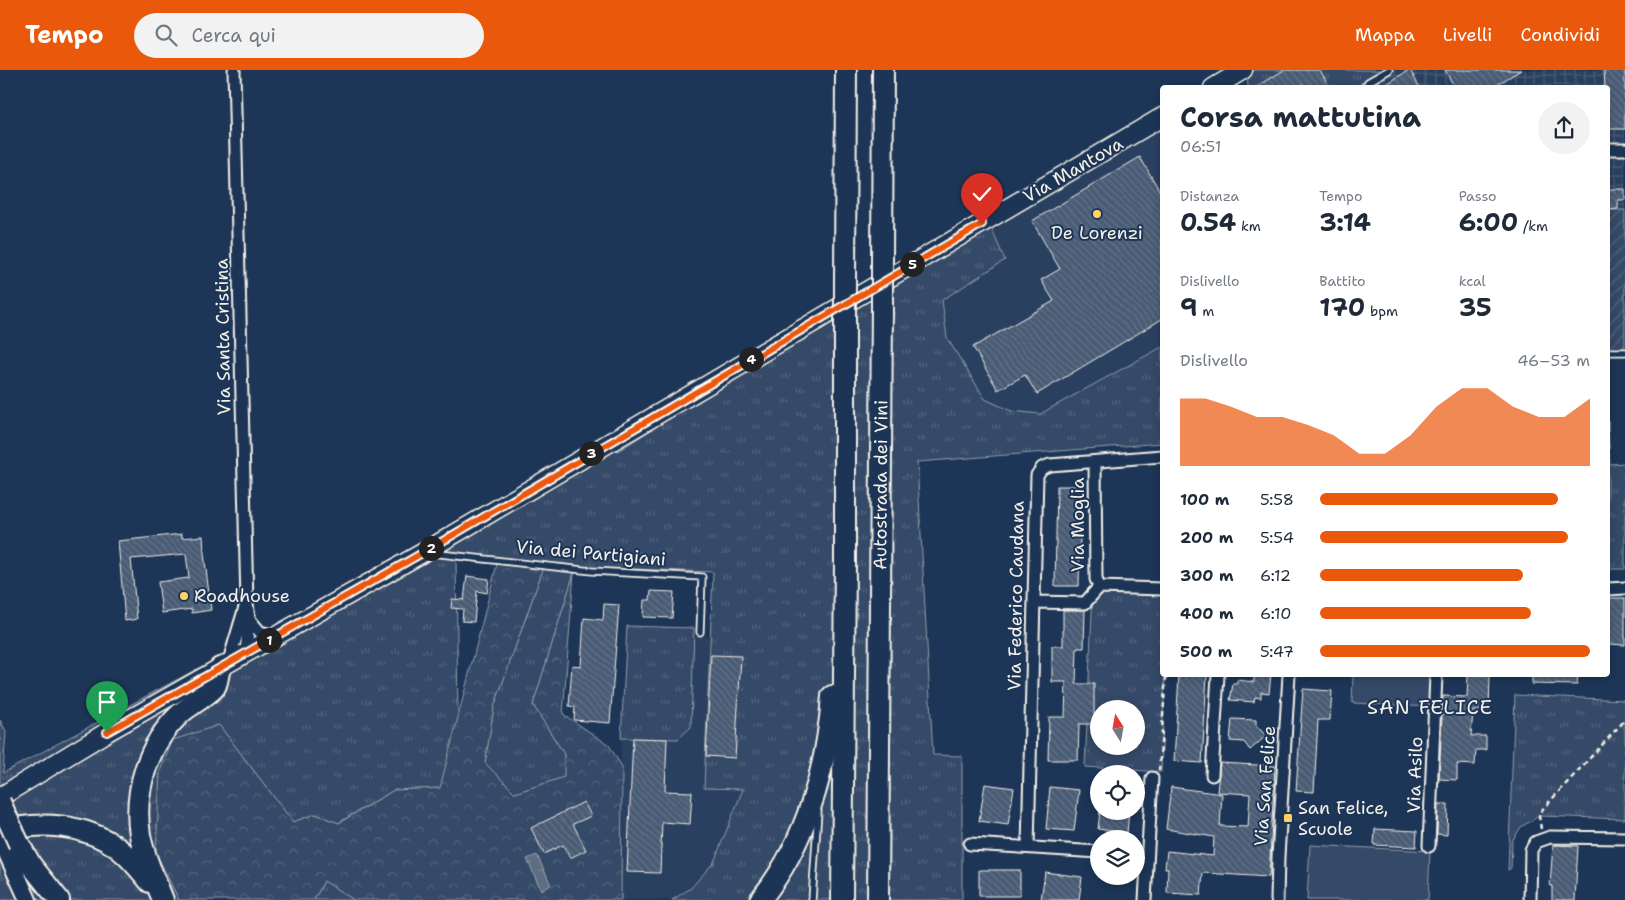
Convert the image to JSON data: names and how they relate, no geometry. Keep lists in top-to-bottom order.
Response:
{
  "streets": {
    "highway": ["Autostrada dei Vini"],
    "main road": ["Via Mantova"],
    "street": [
      "Via Santa Cristina",
      "Via Moglia",
      "Via Federico Caudana",
      "Via Asilo",
      "Via San Felice"
    ],
    "lane": ["Via dei Partigiani"]
  },
  "crossings": [
    ["Via Mantova", "Via Santa Cristina"],
    ["Via Mantova", "Via dei Partigiani"],
    ["Via Moglia", "Via Federico Caudana"]
  ],
  "districts": ["SAN FELICE"],
  "places": {
    "other": ["De Lorenzi", "Roadhouse"],
    "transit": ["San Felice, Scuole"]
  },
  "north": "top",
  "page": {
    "header": "Tempo",
    "search": "Cerca qui",
    "nav": ["Mappa", "Livelli", "Condividi"],
    "heading": ["Corsa mattutina", "06:51"],
    "stats": [
      ["Distanza", "0.54 km"],
      ["Tempo", "3:14"],
      ["Passo", "6:00 /km"],
      ["Dislivello", "9 m"],
      ["Battito", "170 bpm"],
      ["kcal", "35"]
    ],
    "pins": [
      "5",
      "4",
      "3",
      "2",
      "1"
    ],
    "chart": ["Dislivello", "46–53 m"],
    "list": [
      {
        "name": "100 m",
        "note": "5:58"
      },
      {
        "name": "200 m",
        "note": "5:54"
      },
      {
        "name": "300 m",
        "note": "6:12"
      },
      {
        "name": "400 m",
        "note": "6:10"
      },
      {
        "name": "500 m",
        "note": "5:47"
      }
    ]
  }
}
